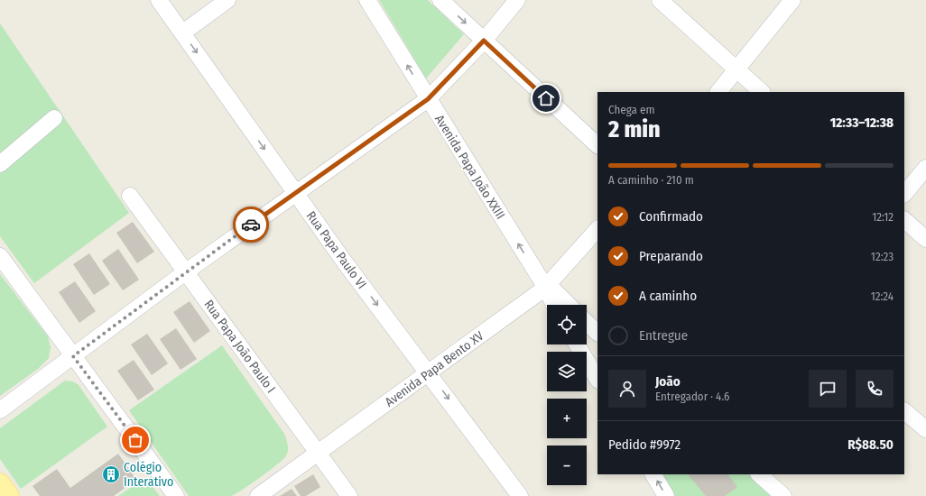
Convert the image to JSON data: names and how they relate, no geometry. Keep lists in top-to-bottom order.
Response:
{
  "streets": {
    "street": [
      "Avenida Papa João XXIII",
      "Rua Papa Paulo VI",
      "Rua Papa João Paulo I",
      "Avenida Papa Bento XV"
    ]
  },
  "crossings": [
    ["Avenida Papa João XXIII", "Avenida Papa Bento XV"],
    ["Rua Papa Paulo VI", "Avenida Papa Bento XV"],
    ["Rua Papa João Paulo I", "Avenida Papa Bento XV"]
  ],
  "one_way": ["Rua Papa Paulo VI"],
  "places": {
    "building": ["Colégio Interativo"]
  },
  "page": {
    "heading": ["2 min", "Chega em", "12:33–12:38"],
    "panel": [
      "João",
      "Entregador · 4.6",
      "Pedido #9972",
      "R$88.50"
    ],
    "bar": "A caminho · 210 m",
    "list": [
      ["Confirmado", "12:12"],
      ["Preparando", "12:23"],
      ["A caminho", "12:24"],
      "Entregue"
    ],
    "map_buttons": ["+", "−"]
  }
}
